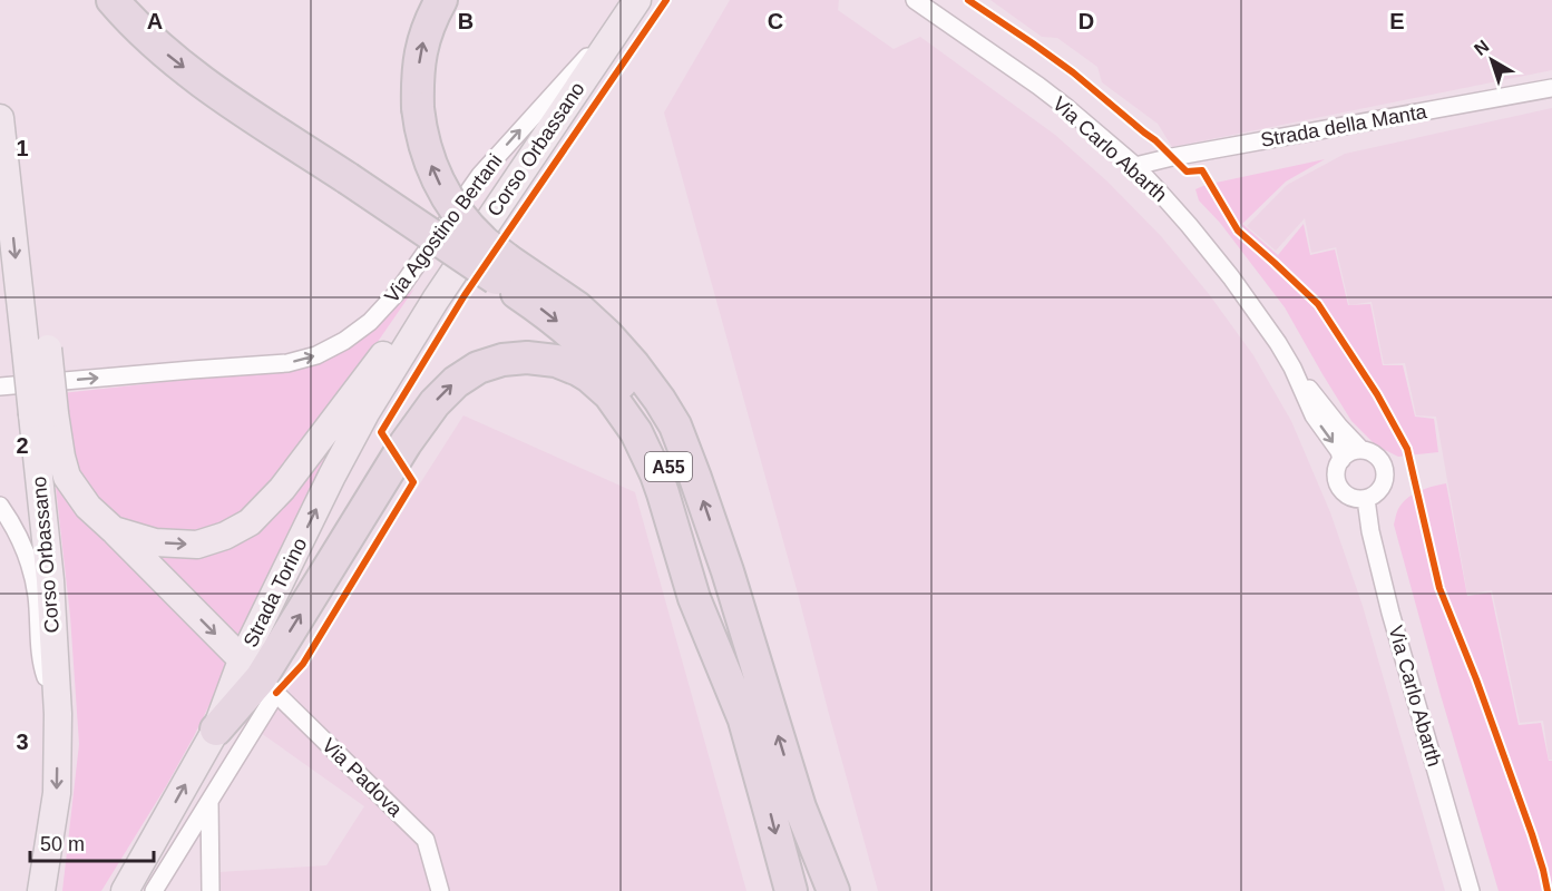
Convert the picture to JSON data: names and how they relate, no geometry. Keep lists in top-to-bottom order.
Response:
{
  "streets": {
    "highway": ["A55"],
    "main road": ["Corso Orbassano", "Strada Torino"],
    "street": [
      "Strada della Manta",
      "Via Carlo Abarth",
      "Via Agostino Bertani",
      "Via Padova"
    ]
  },
  "crossings": [
    ["Strada della Manta", "Via Carlo Abarth"],
    ["Corso Orbassano", "Via Agostino Bertani"],
    ["Corso Orbassano", "Strada Torino"],
    ["Strada Torino", "Via Padova"]
  ],
  "one_way": ["Via Agostino Bertani", "Strada Torino"],
  "scale_bar": "50 m",
  "north": "top left",
  "grid": {
    "columns": [
      "A",
      "B",
      "C",
      "D",
      "E"
    ],
    "rows": ["1", "2", "3"]
  }
}
